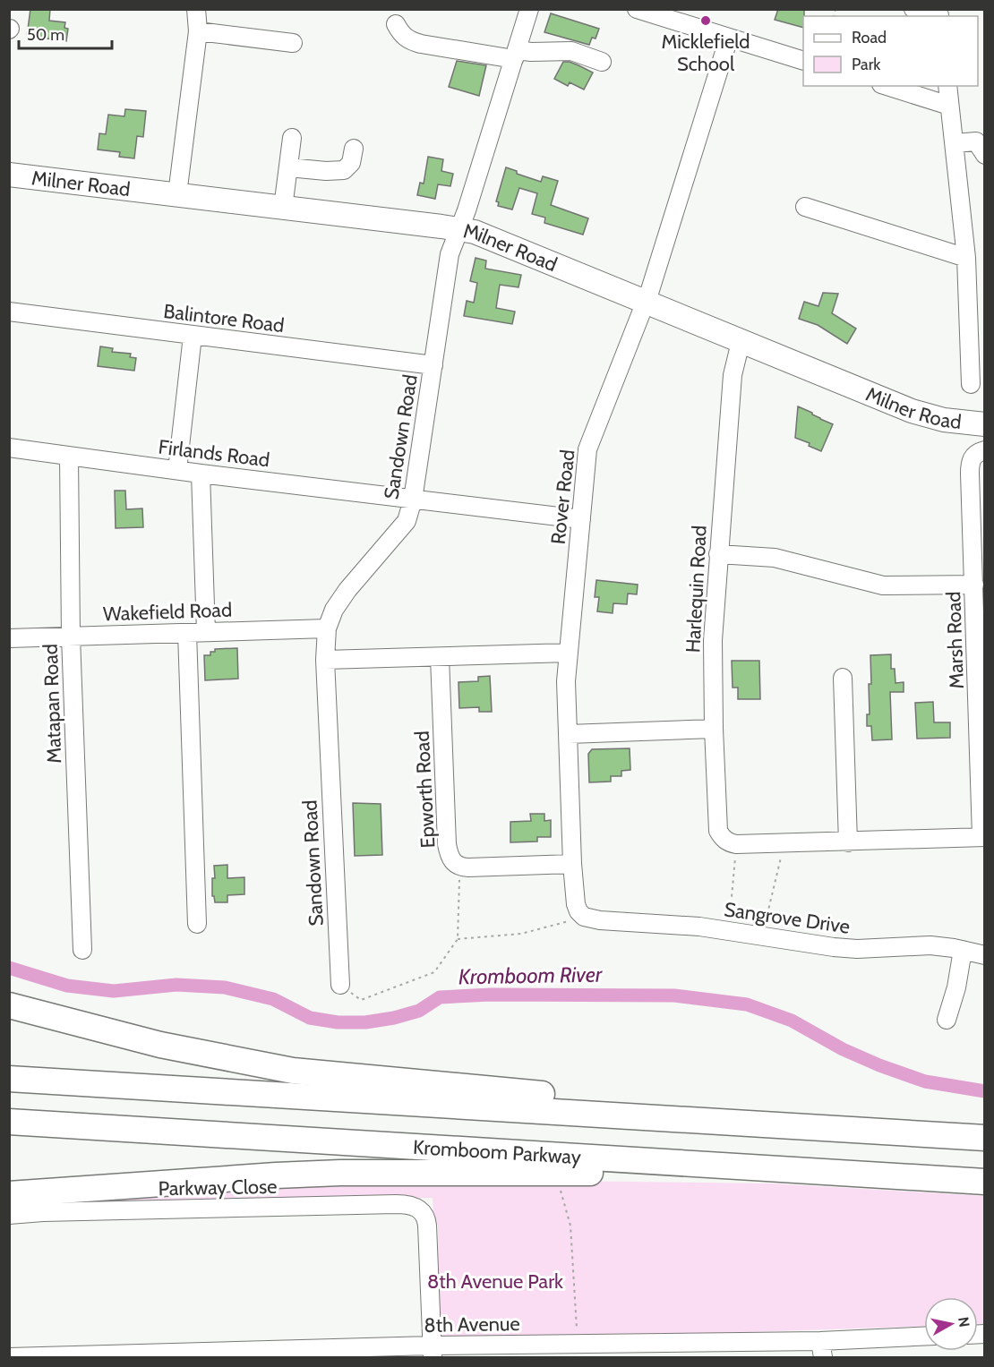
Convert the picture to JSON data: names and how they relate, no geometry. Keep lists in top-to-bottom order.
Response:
{
  "streets": {
    "highway": ["Kromboom Parkway"],
    "main road": ["Milner Road"],
    "street": [
      "Balintore Road",
      "Sandown Road",
      "Firlands Road",
      "Rover Road",
      "Harlequin Road",
      "Wakefield Road",
      "Marsh Road",
      "Matapan Road",
      "Epworth Road",
      "Sangrove Drive",
      "Parkway Close",
      "8th Avenue"
    ]
  },
  "crossings": [
    ["Milner Road", "Sandown Road"],
    ["Milner Road", "Rover Road"],
    ["Milner Road", "Harlequin Road"],
    ["Balintore Road", "Sandown Road"],
    ["Sandown Road", "Firlands Road"],
    ["Sandown Road", "Wakefield Road"],
    ["Firlands Road", "Rover Road"],
    ["Firlands Road", "Matapan Road"],
    ["Rover Road", "Epworth Road"],
    ["Rover Road", "Sangrove Drive"],
    ["Wakefield Road", "Matapan Road"],
    ["Parkway Close", "8th Avenue"]
  ],
  "water": ["Kromboom River"],
  "parks": ["8th Avenue Park"],
  "places": ["Micklefield School"],
  "legend": ["Road", "Park"],
  "scale_bar": "50 m",
  "north": "right"
}
